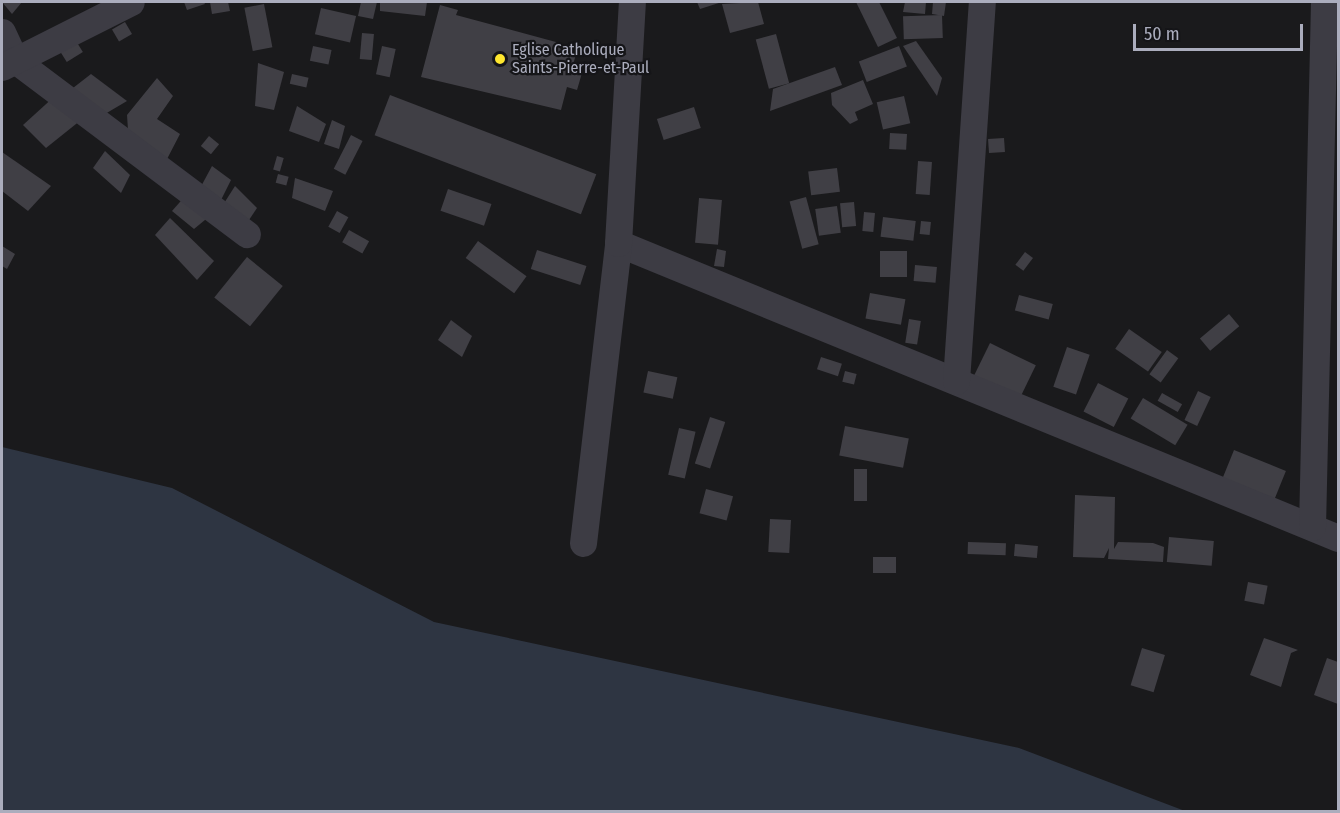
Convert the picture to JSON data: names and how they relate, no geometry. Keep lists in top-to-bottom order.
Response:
{
  "places": ["Eglise Catholique Saints-Pierre-et-Paul"],
  "scale_bar": "50 m"
}
